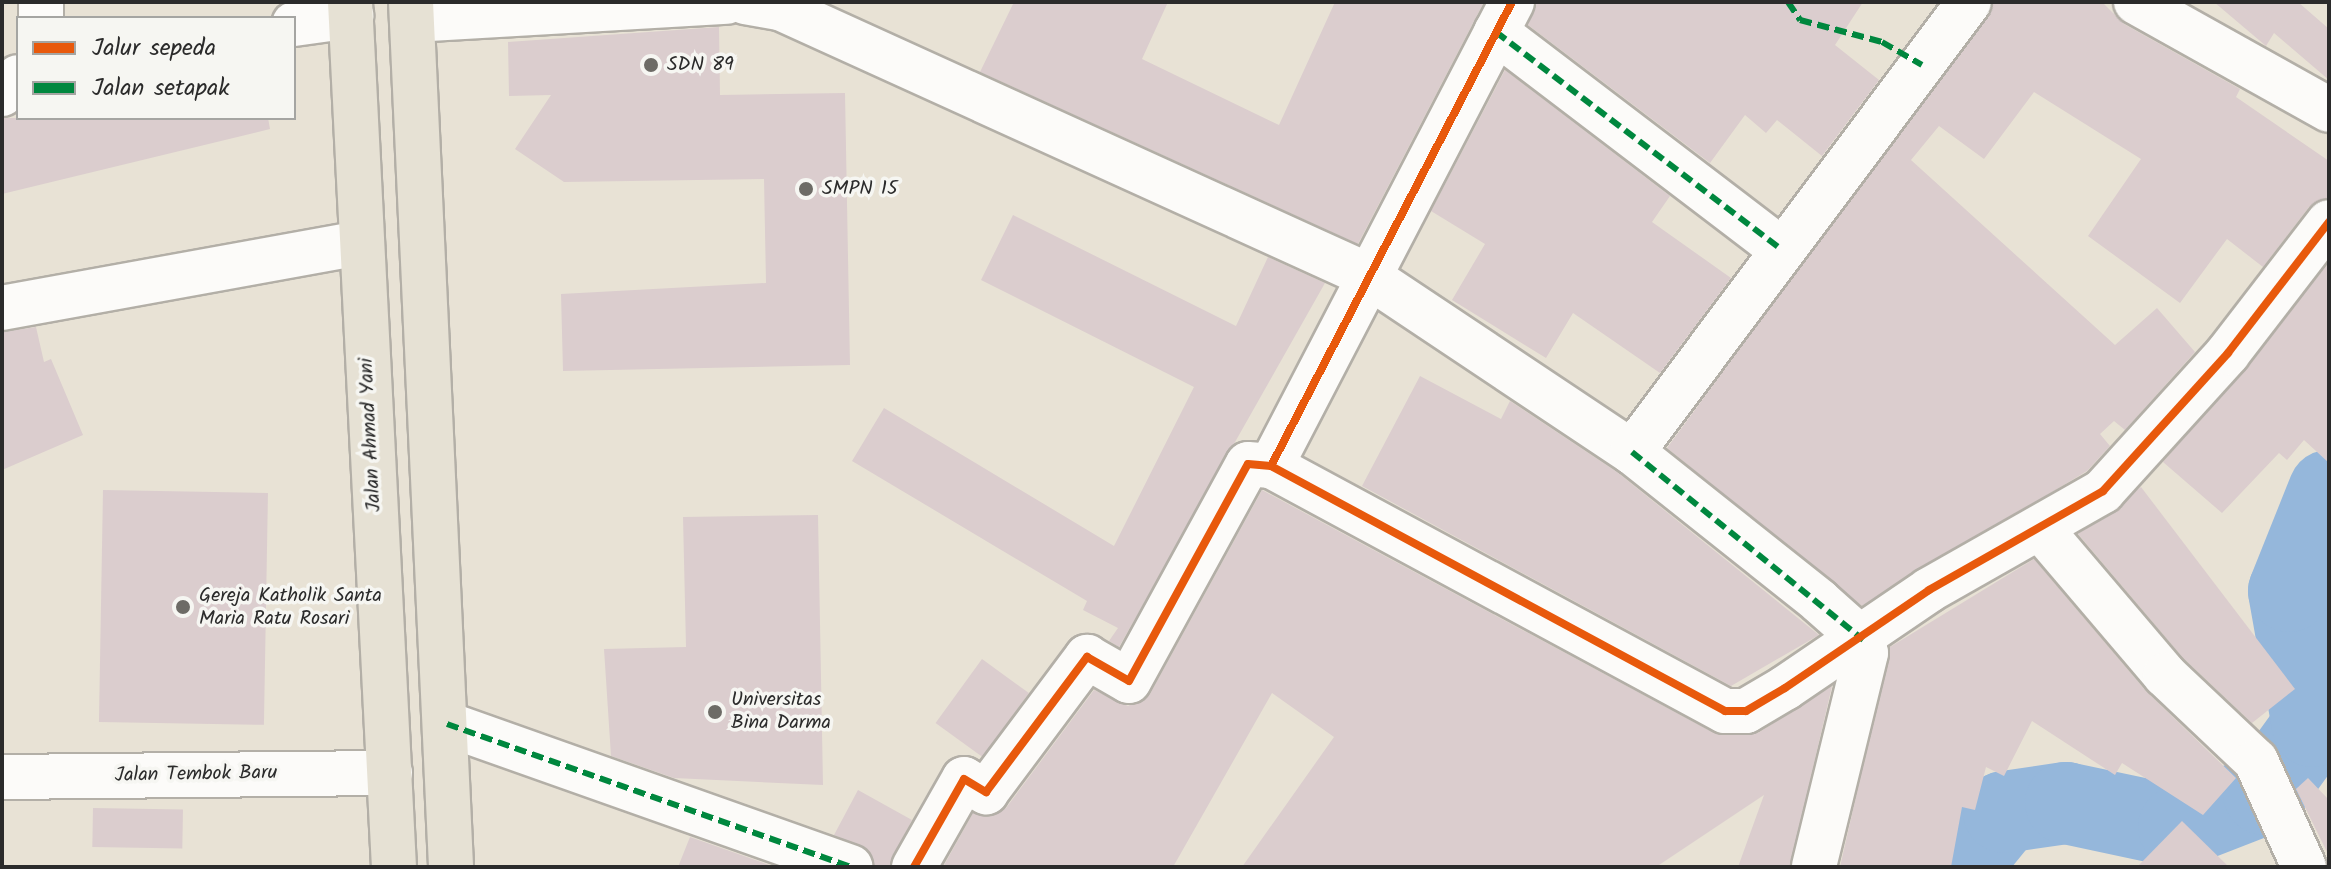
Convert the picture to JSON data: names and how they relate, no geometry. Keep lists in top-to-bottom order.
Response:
{
  "streets": {
    "highway": ["Jalan Ahmad Yani"],
    "street": ["Jalan Tembok Baru"]
  },
  "crossings": [
    ["Jalan Ahmad Yani", "Jalan Tembok Baru"]
  ],
  "places": [
    "SDN 89",
    "SMPN 15",
    "Gereja Katholik Santa Maria Ratu Rosari",
    "Universitas Bina Darma"
  ],
  "legend": ["Jalur sepeda", "Jalan setapak"]
}
